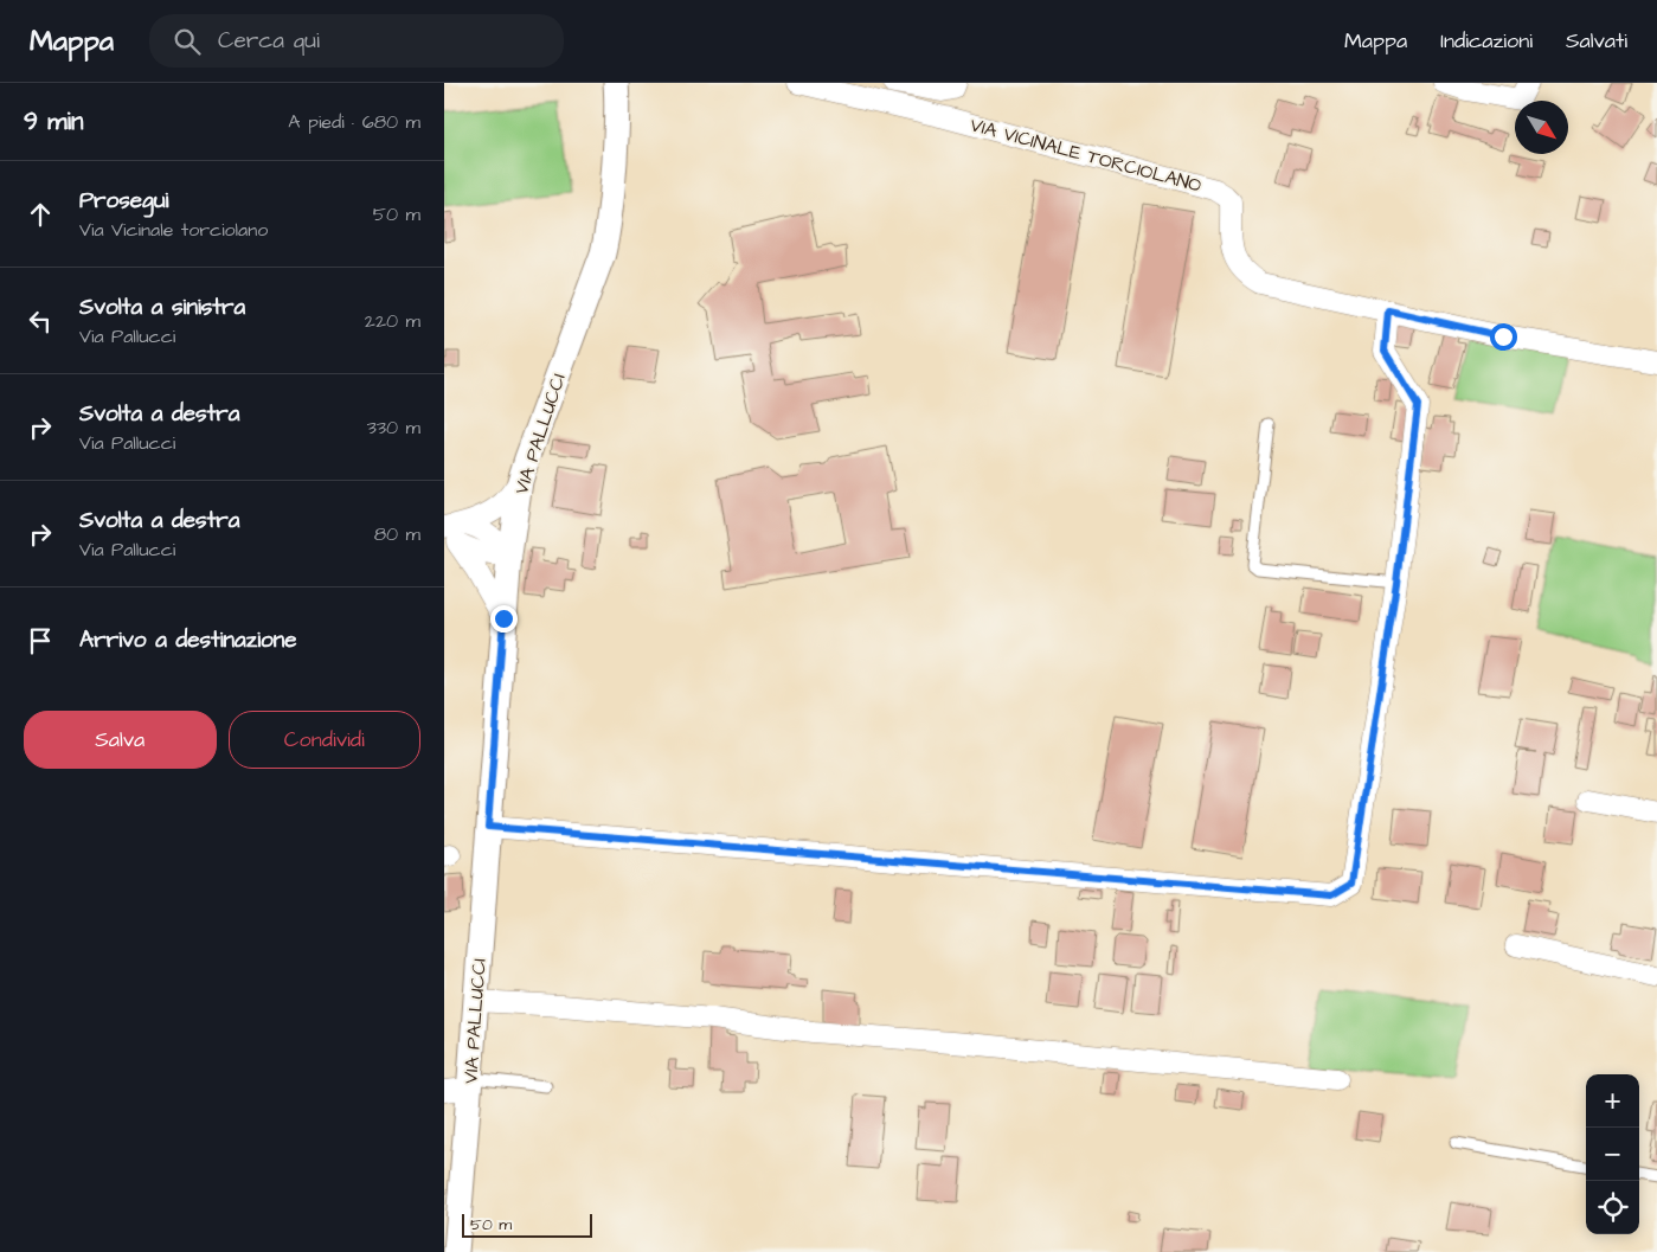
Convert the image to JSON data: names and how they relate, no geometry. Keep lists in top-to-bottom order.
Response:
{
  "streets": {
    "street": ["VIA VICINALE TORCIOLANO", "VIA PALLUCCI"]
  },
  "scale_bar": "50 m",
  "north": "bottom right",
  "page": {
    "header": "Mappa",
    "search": "Cerca qui",
    "nav": ["Mappa", "Indicazioni", "Salvati"],
    "heading": ["9 min", "A piedi · 680 m"],
    "list": [
      ["Prosegui", "Via Vicinale torciolano", "50 m"],
      ["Svolta a sinistra", "Via Pallucci", "220 m"],
      ["Svolta a destra", "Via Pallucci", "330 m"],
      ["Svolta a destra", "Via Pallucci", "80 m"],
      "Arrivo a destinazione"
    ],
    "buttons": ["Salva", "Condividi"],
    "map_buttons": ["+", "−"],
    "scale": "50 m"
  }
}
